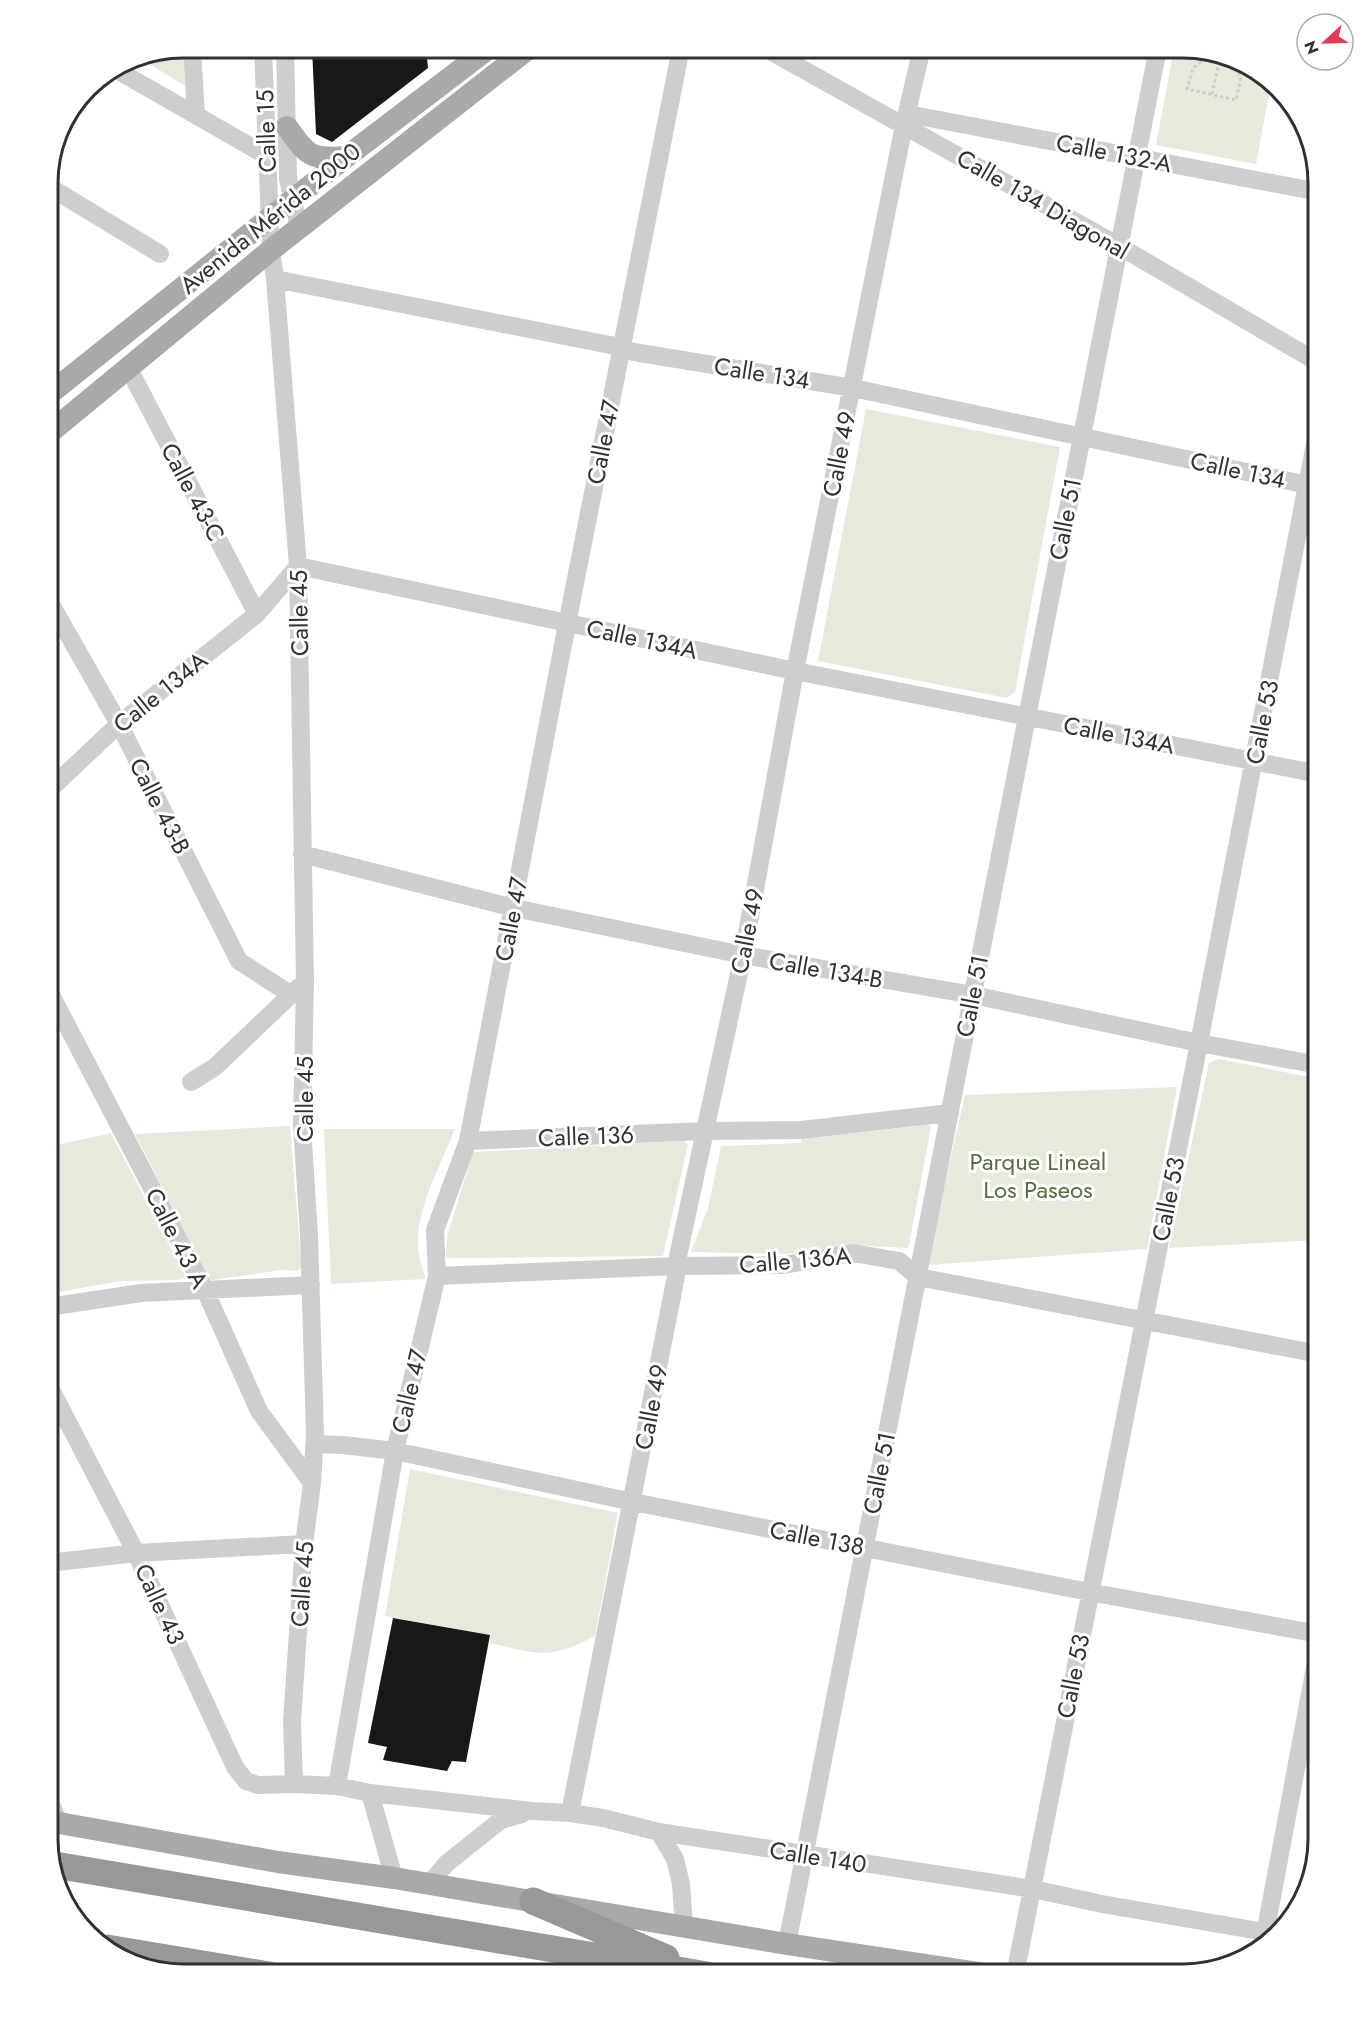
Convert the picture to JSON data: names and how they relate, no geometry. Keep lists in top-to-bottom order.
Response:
{
  "streets": {
    "main road": ["Avenida Mérida 2000"],
    "street": [
      "Calle 15",
      "Calle 132-A",
      "Calle 134 Diagonal",
      "Calle 134",
      "Calle 47",
      "Calle 49",
      "Calle 43-C",
      "Calle 51",
      "Calle 45",
      "Calle 134A",
      "Calle 53",
      "Calle 43-B",
      "Calle 134-B",
      "Calle 136",
      "Calle 43 A",
      "Calle 136A",
      "Calle 138",
      "Calle 43",
      "Calle 140"
    ]
  },
  "crossings": [
    ["Calle 15", "Avenida Mérida 2000"],
    ["Calle 15", "Calle 45"],
    ["Calle 132-A", "Calle 134 Diagonal"],
    ["Calle 132-A", "Calle 49"],
    ["Calle 132-A", "Calle 51"],
    ["Calle 134 Diagonal", "Calle 49"],
    ["Calle 134 Diagonal", "Calle 51"],
    ["Avenida Mérida 2000", "Calle 43-C"],
    ["Avenida Mérida 2000", "Calle 45"],
    ["Calle 134", "Calle 47"],
    ["Calle 134", "Calle 49"],
    ["Calle 134", "Calle 51"],
    ["Calle 134", "Calle 45"],
    ["Calle 47", "Calle 134A"],
    ["Calle 47", "Calle 134-B"],
    ["Calle 47", "Calle 136"],
    ["Calle 47", "Calle 136A"],
    ["Calle 47", "Calle 138"],
    ["Calle 49", "Calle 134A"],
    ["Calle 49", "Calle 134-B"],
    ["Calle 49", "Calle 136"],
    ["Calle 49", "Calle 136A"],
    ["Calle 49", "Calle 138"],
    ["Calle 49", "Calle 140"],
    ["Calle 43-C", "Calle 134A"],
    ["Calle 51", "Calle 134A"],
    ["Calle 51", "Calle 134-B"],
    ["Calle 51", "Calle 136"],
    ["Calle 51", "Calle 136A"],
    ["Calle 51", "Calle 138"],
    ["Calle 51", "Calle 140"],
    ["Calle 45", "Calle 134A"],
    ["Calle 45", "Calle 134-B"],
    ["Calle 45", "Calle 43 A"],
    ["Calle 45", "Calle 138"],
    ["Calle 45", "Calle 43"],
    ["Calle 134A", "Calle 53"],
    ["Calle 134A", "Calle 43-B"],
    ["Calle 53", "Calle 134-B"],
    ["Calle 53", "Calle 136A"],
    ["Calle 53", "Calle 138"],
    ["Calle 53", "Calle 140"]
  ],
  "parks": ["Parque Lineal Los Paseos"],
  "north": "left"
}
